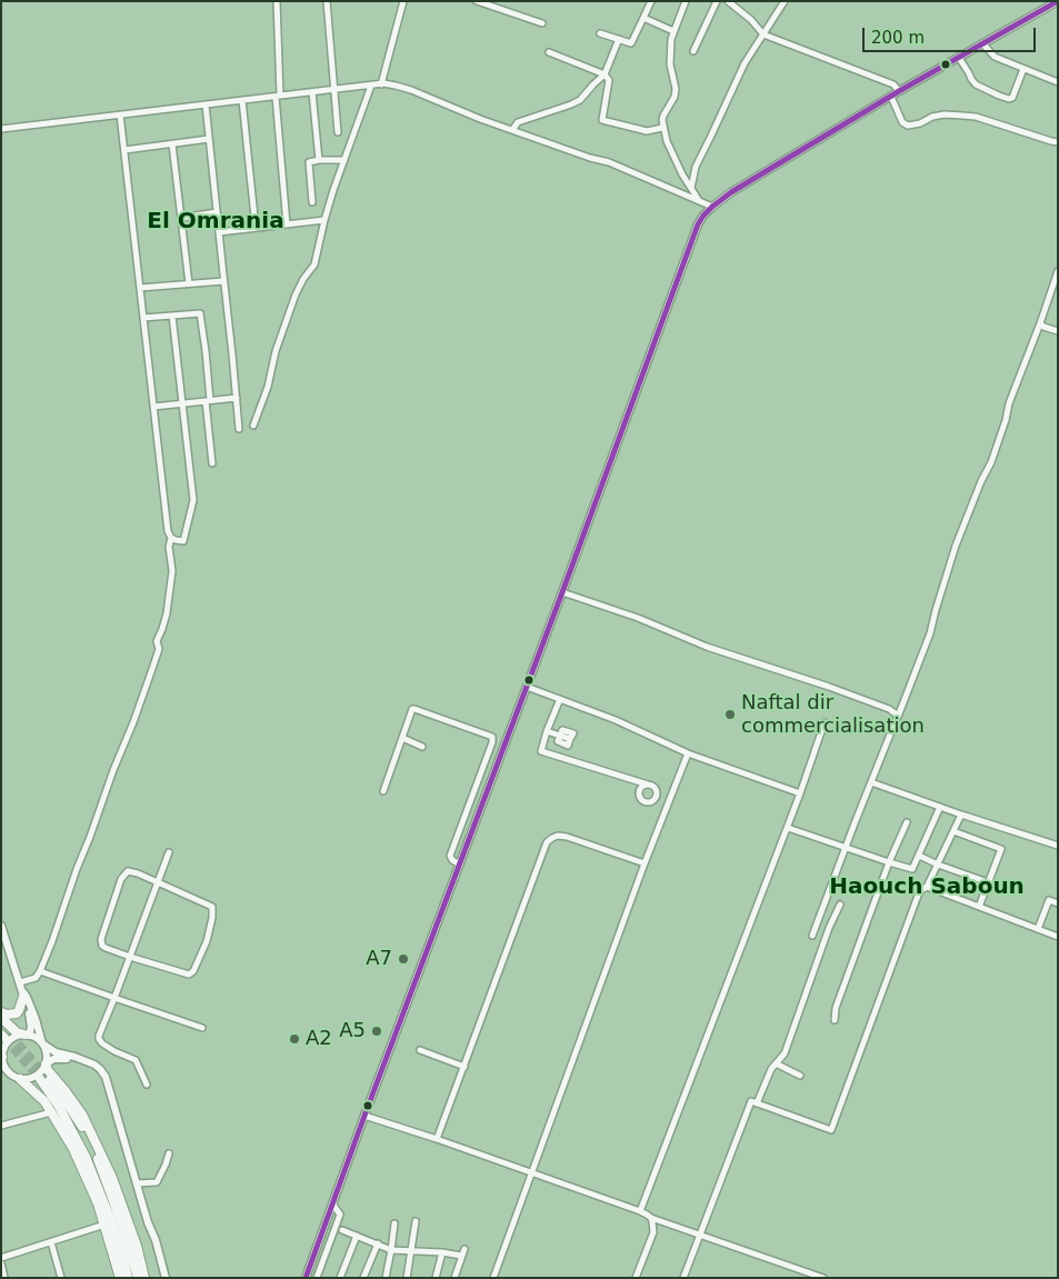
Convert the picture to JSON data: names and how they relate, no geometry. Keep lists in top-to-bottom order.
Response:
{
  "districts": ["El Omrania", "Haouch Saboun"],
  "places": [
    "Naftal dir commercialisation",
    "A7",
    "A5",
    "A2"
  ],
  "scale_bar": "200 m"
}
